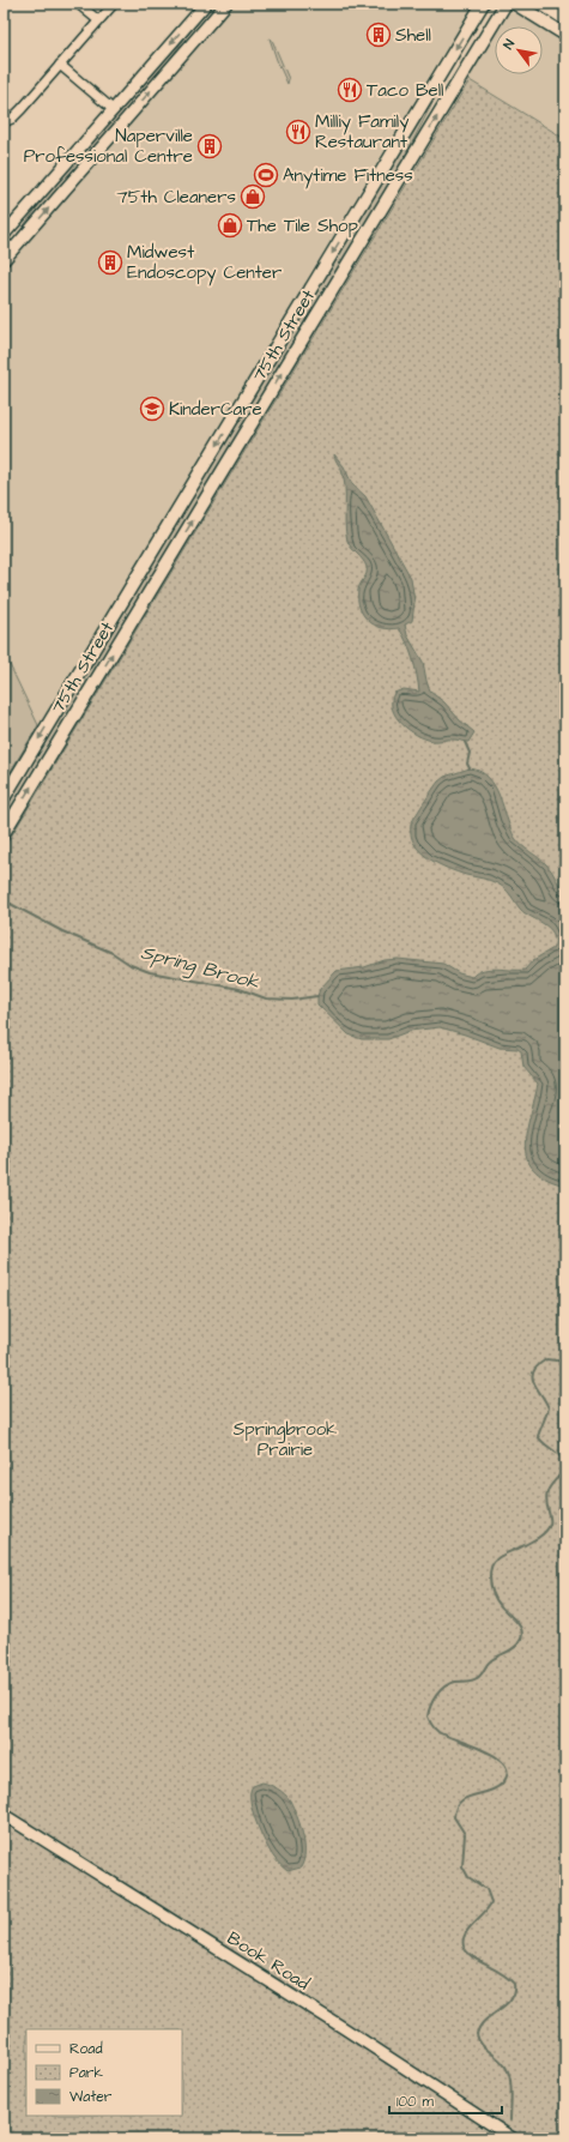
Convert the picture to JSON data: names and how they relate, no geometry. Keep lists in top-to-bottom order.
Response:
{
  "streets": {
    "main road": ["75th Street"],
    "street": ["Book Road"]
  },
  "water": ["Spring Brook"],
  "parks": ["Springbrook Prairie"],
  "places": {
    "building": ["Shell", "Naperville Professional Centre", "Midwest Endoscopy Center"],
    "restaurant": ["Taco Bell", "Milliy Family Restaurant"],
    "sports": ["Anytime Fitness"],
    "shop": ["75th Cleaners", "The Tile Shop"],
    "school or university": ["KinderCare"]
  },
  "legend": ["Road", "Park", "Water"],
  "scale_bar": "100 m",
  "north": "top left"
}
